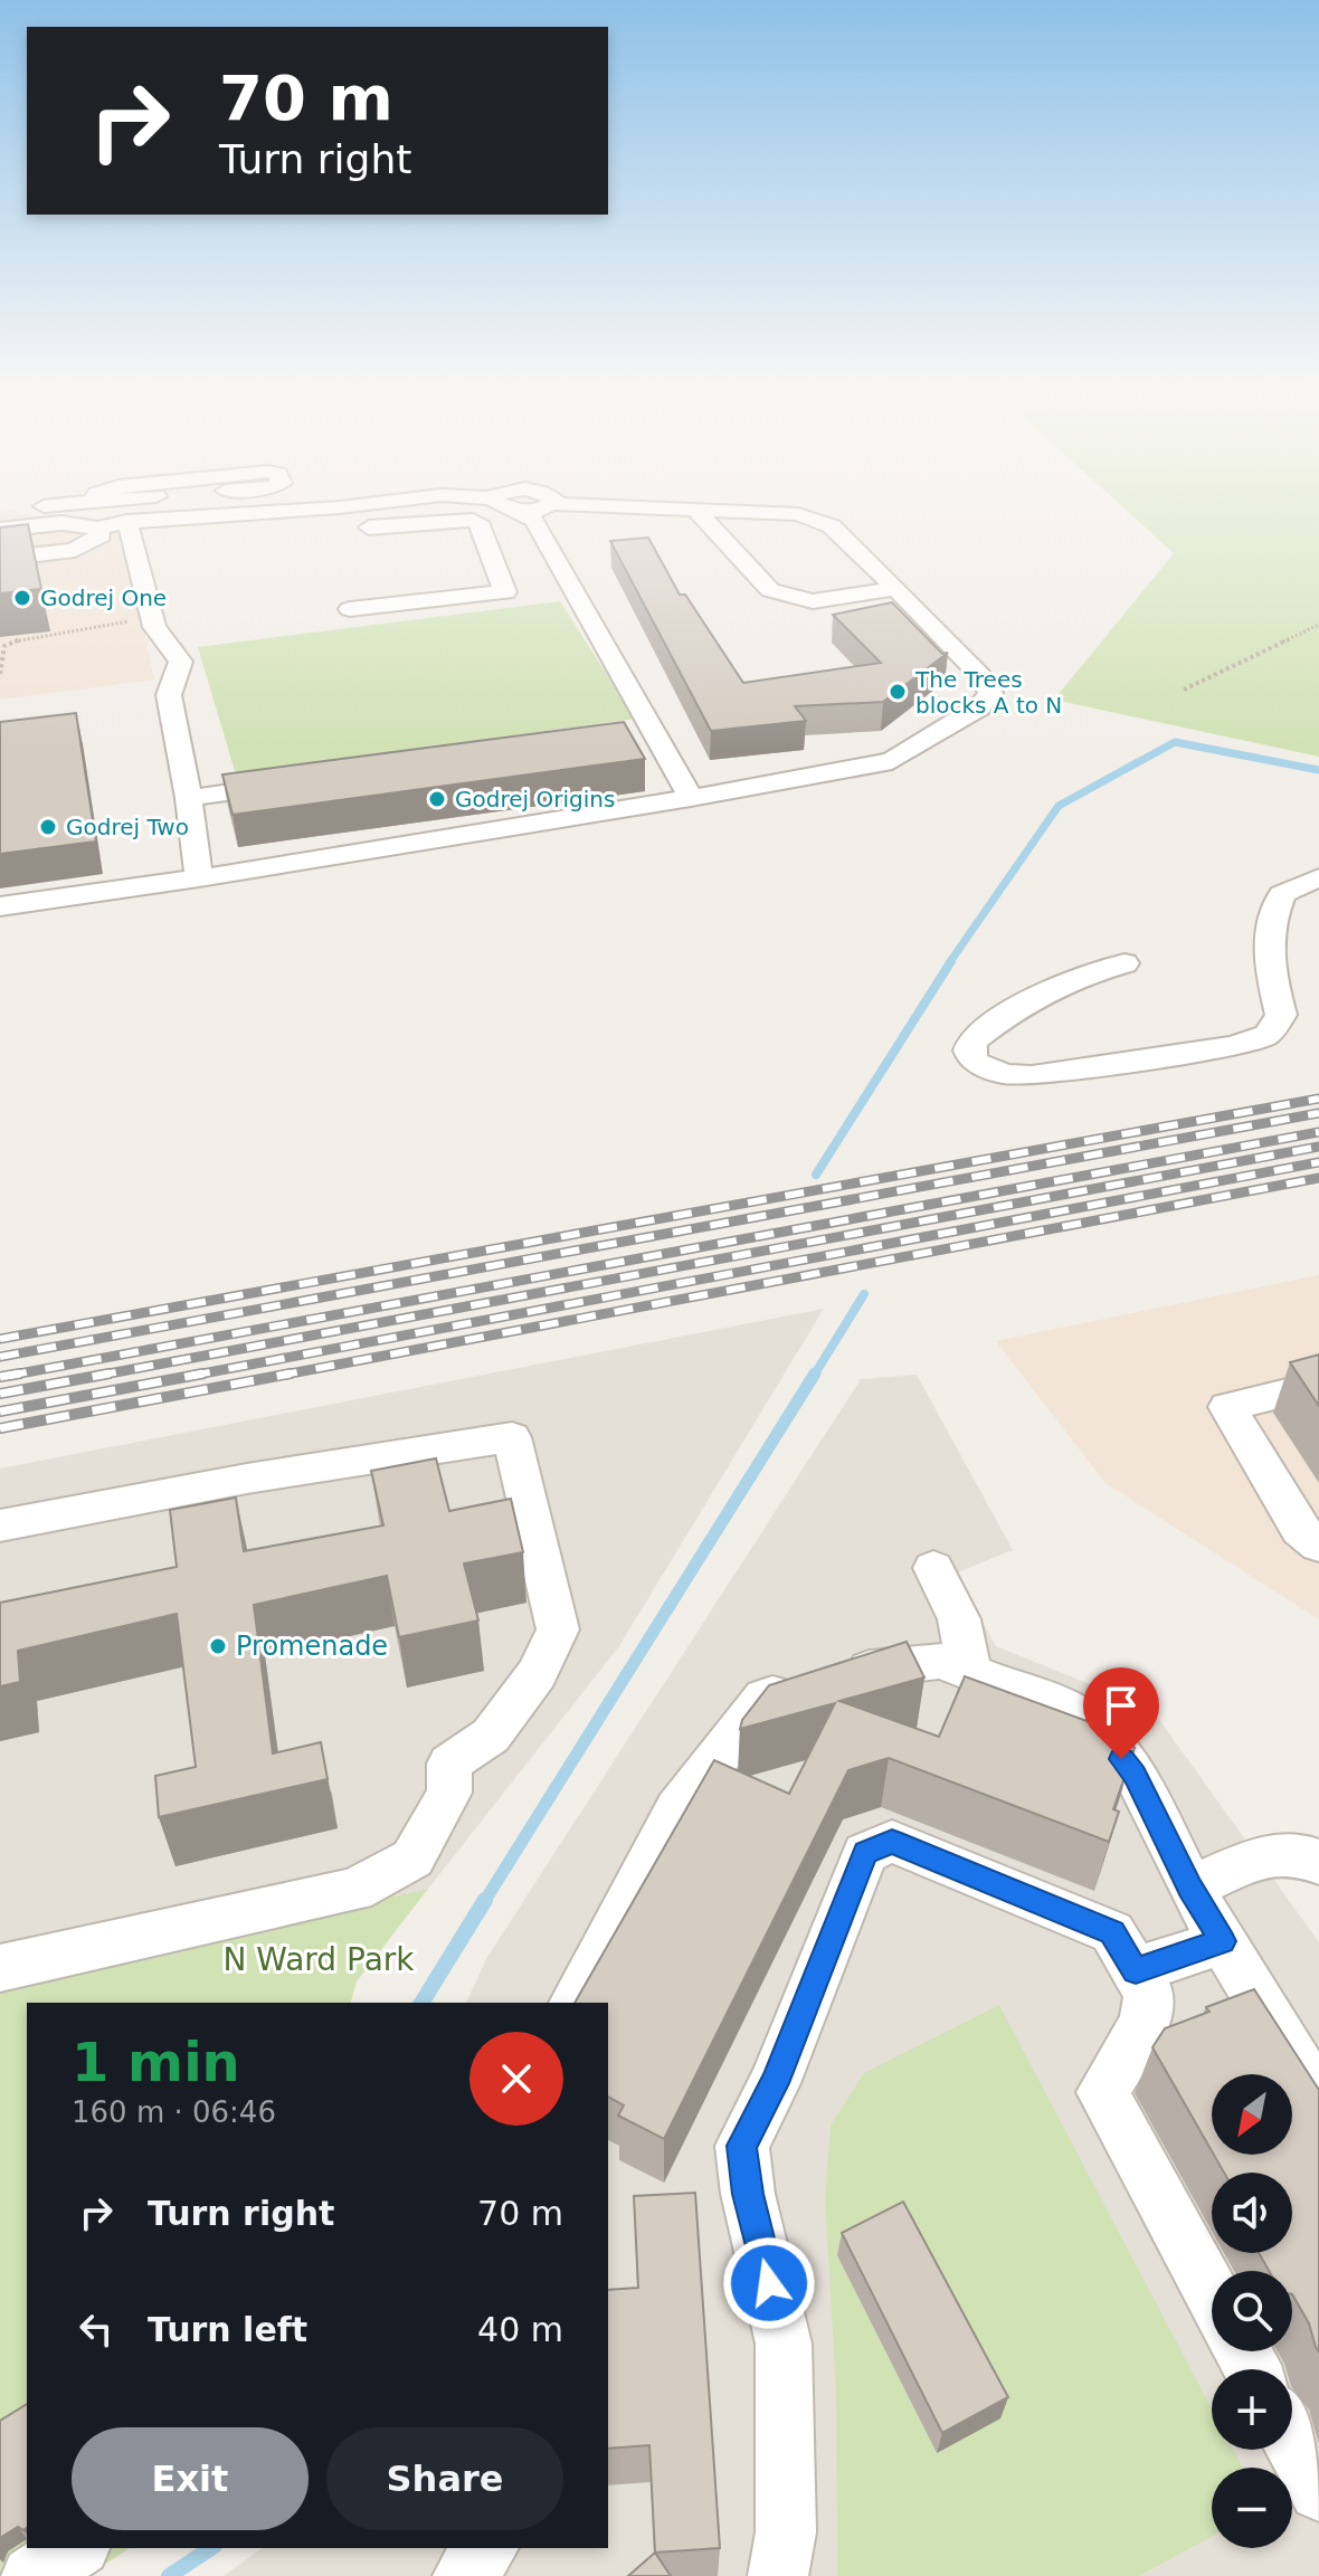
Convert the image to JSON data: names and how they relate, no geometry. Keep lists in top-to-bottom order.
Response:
{
  "parks": ["N Ward Park"],
  "places": [
    "Godrej One",
    "The Trees blocks A to N",
    "Godrej Origins",
    "Godrej Two",
    "Promenade"
  ],
  "north": "bottom left",
  "page": {
    "turn": ["70 m", "Turn right"],
    "heading": ["1 min", "160 m · 06:46"],
    "map_buttons": ["+", "−"],
    "list": [
      {
        "name": "Turn right",
        "value": "70 m"
      },
      {
        "name": "Turn left",
        "value": "40 m"
      }
    ],
    "buttons": ["Exit", "Share"]
  }
}
